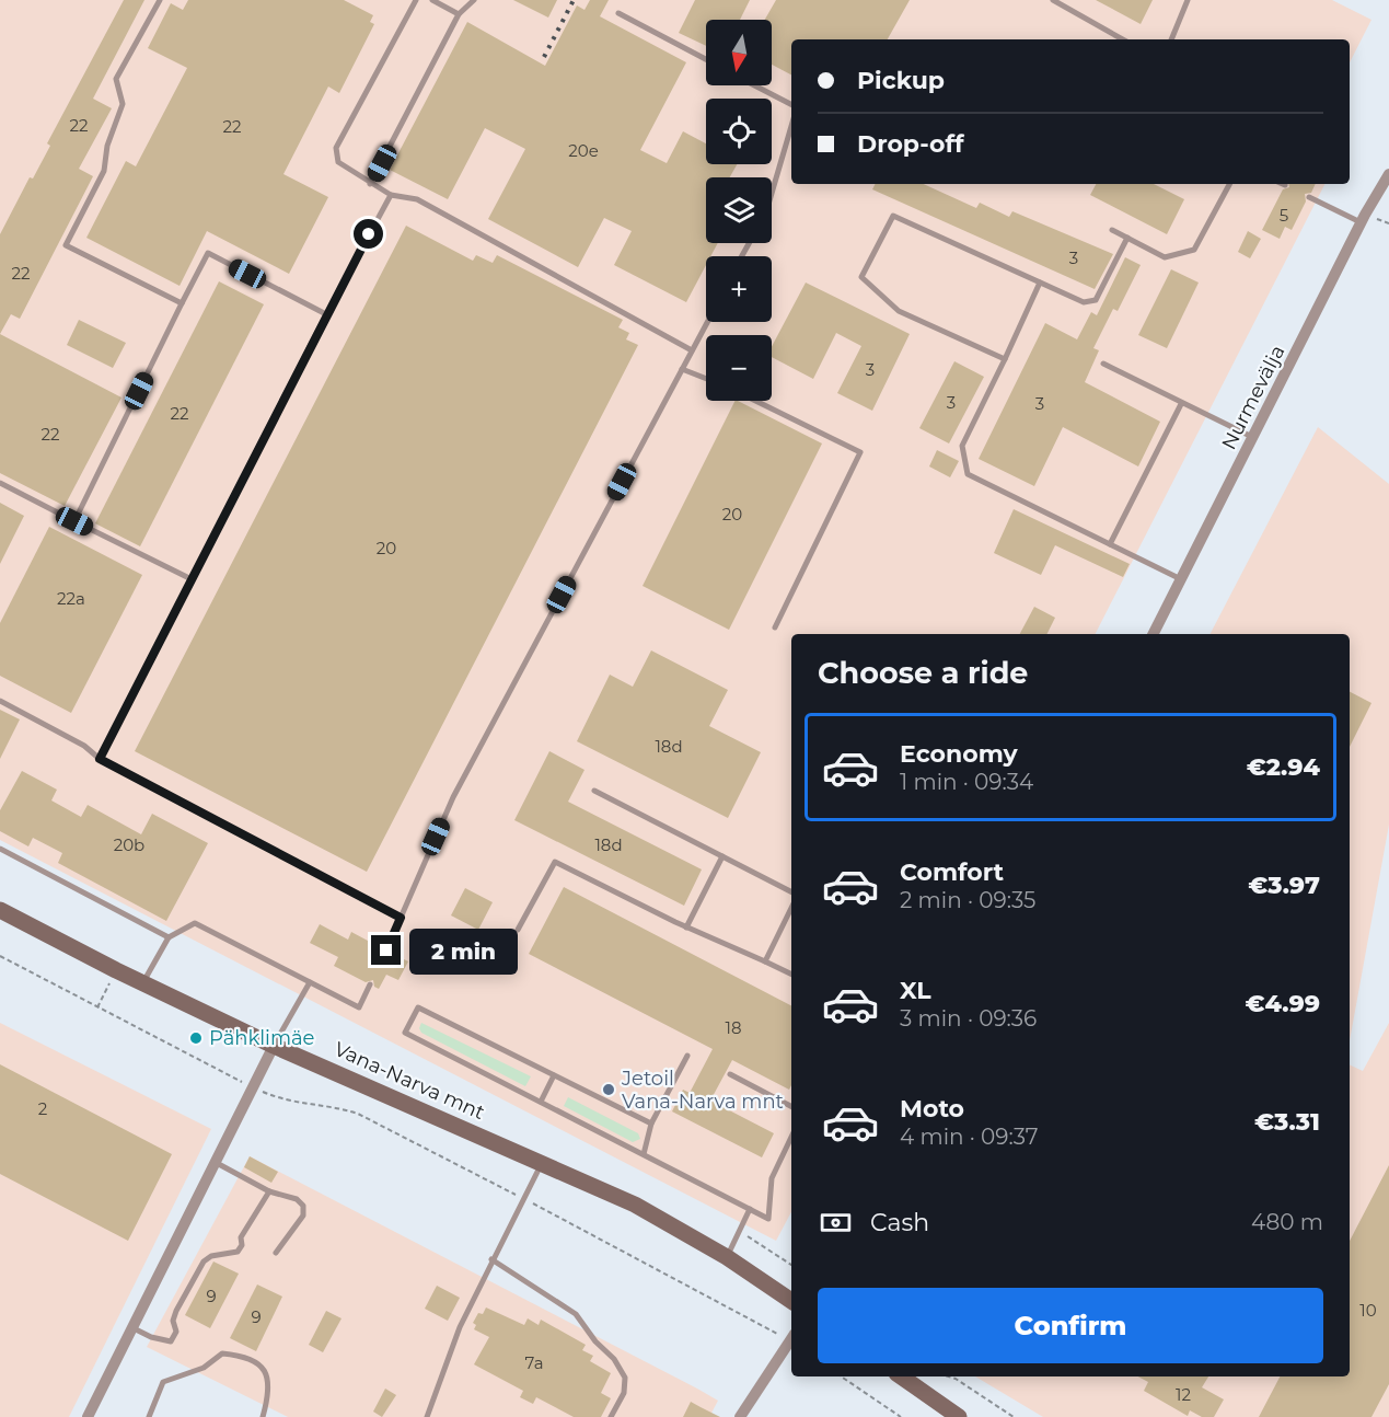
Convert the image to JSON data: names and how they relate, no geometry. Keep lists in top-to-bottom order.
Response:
{
  "streets": {
    "main road": ["Vana-Narva mnt"],
    "street": ["Nurmevälja"]
  },
  "places": ["Pähklimäe", "Jetoil Vana-Narva mnt"],
  "house_numbers": [
    "22",
    "22",
    "20e",
    "5",
    "3",
    "22",
    "3",
    "3",
    "3",
    "22",
    "22",
    "20",
    "20",
    "22a",
    "18d",
    "20b",
    "18d",
    "18",
    "2",
    "9",
    "10",
    "9",
    "7a",
    "12"
  ],
  "north": "bottom",
  "page": {
    "map_buttons": ["+", "−"],
    "banner": ["Pickup", "Drop-off"],
    "heading": "Choose a ride",
    "list": [
      {
        "name": "Economy",
        "note": "1 min · 09:34",
        "value": "€2.94"
      },
      {
        "name": "Comfort",
        "note": "2 min · 09:35",
        "value": "€3.97"
      },
      {
        "name": "XL",
        "note": "3 min · 09:36",
        "value": "€4.99"
      },
      {
        "name": "Moto",
        "note": "4 min · 09:37",
        "value": "€3.31"
      }
    ],
    "bubble": "2 min",
    "pay": ["Cash", "480 m"],
    "buttons": "Confirm"
  }
}
